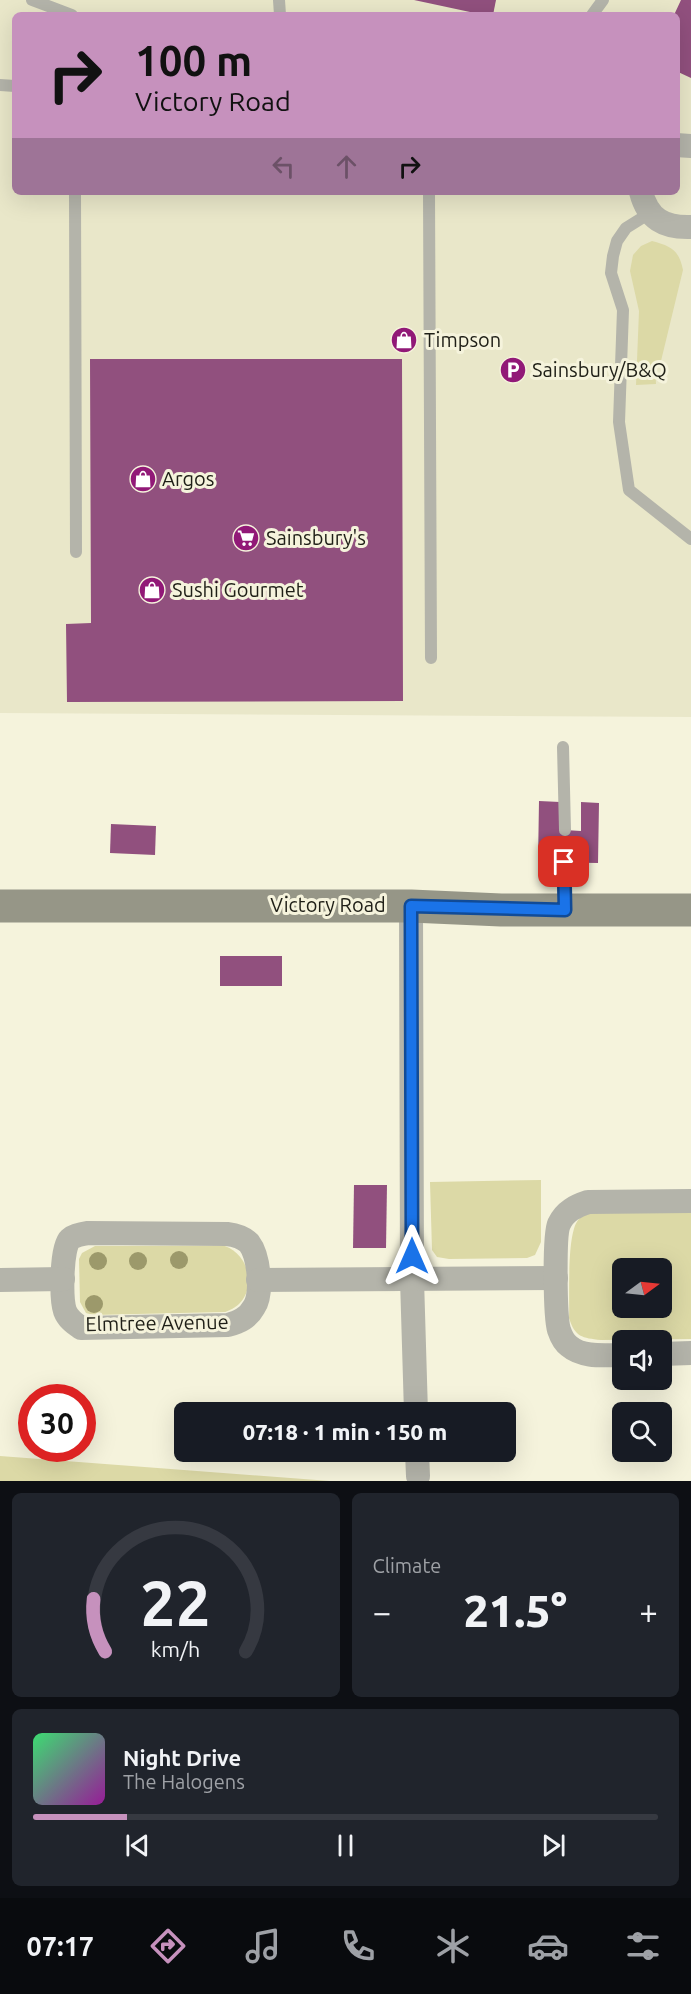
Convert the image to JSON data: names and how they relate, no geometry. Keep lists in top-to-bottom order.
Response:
{
  "streets": {
    "street": ["Victory Road", "Elmtree Avenue"]
  },
  "places": {
    "shop": ["Timpson", "Argos", "Sushi Gourmet"],
    "parking": ["Sainsbury/B&Q"],
    "supermarket": ["Sainsbury's"]
  },
  "north": "right",
  "page": {
    "turn": ["100 m", "Victory Road"],
    "limit": "30",
    "trip": "07:18 · 1 min · 150 m",
    "tile": "Climate",
    "heat": ["−", "21.5°", "+"],
    "song": ["Night Drive", "The Halogens"],
    "tabs": "07:17",
    "gauge": ["22", "km/h"]
  }
}
